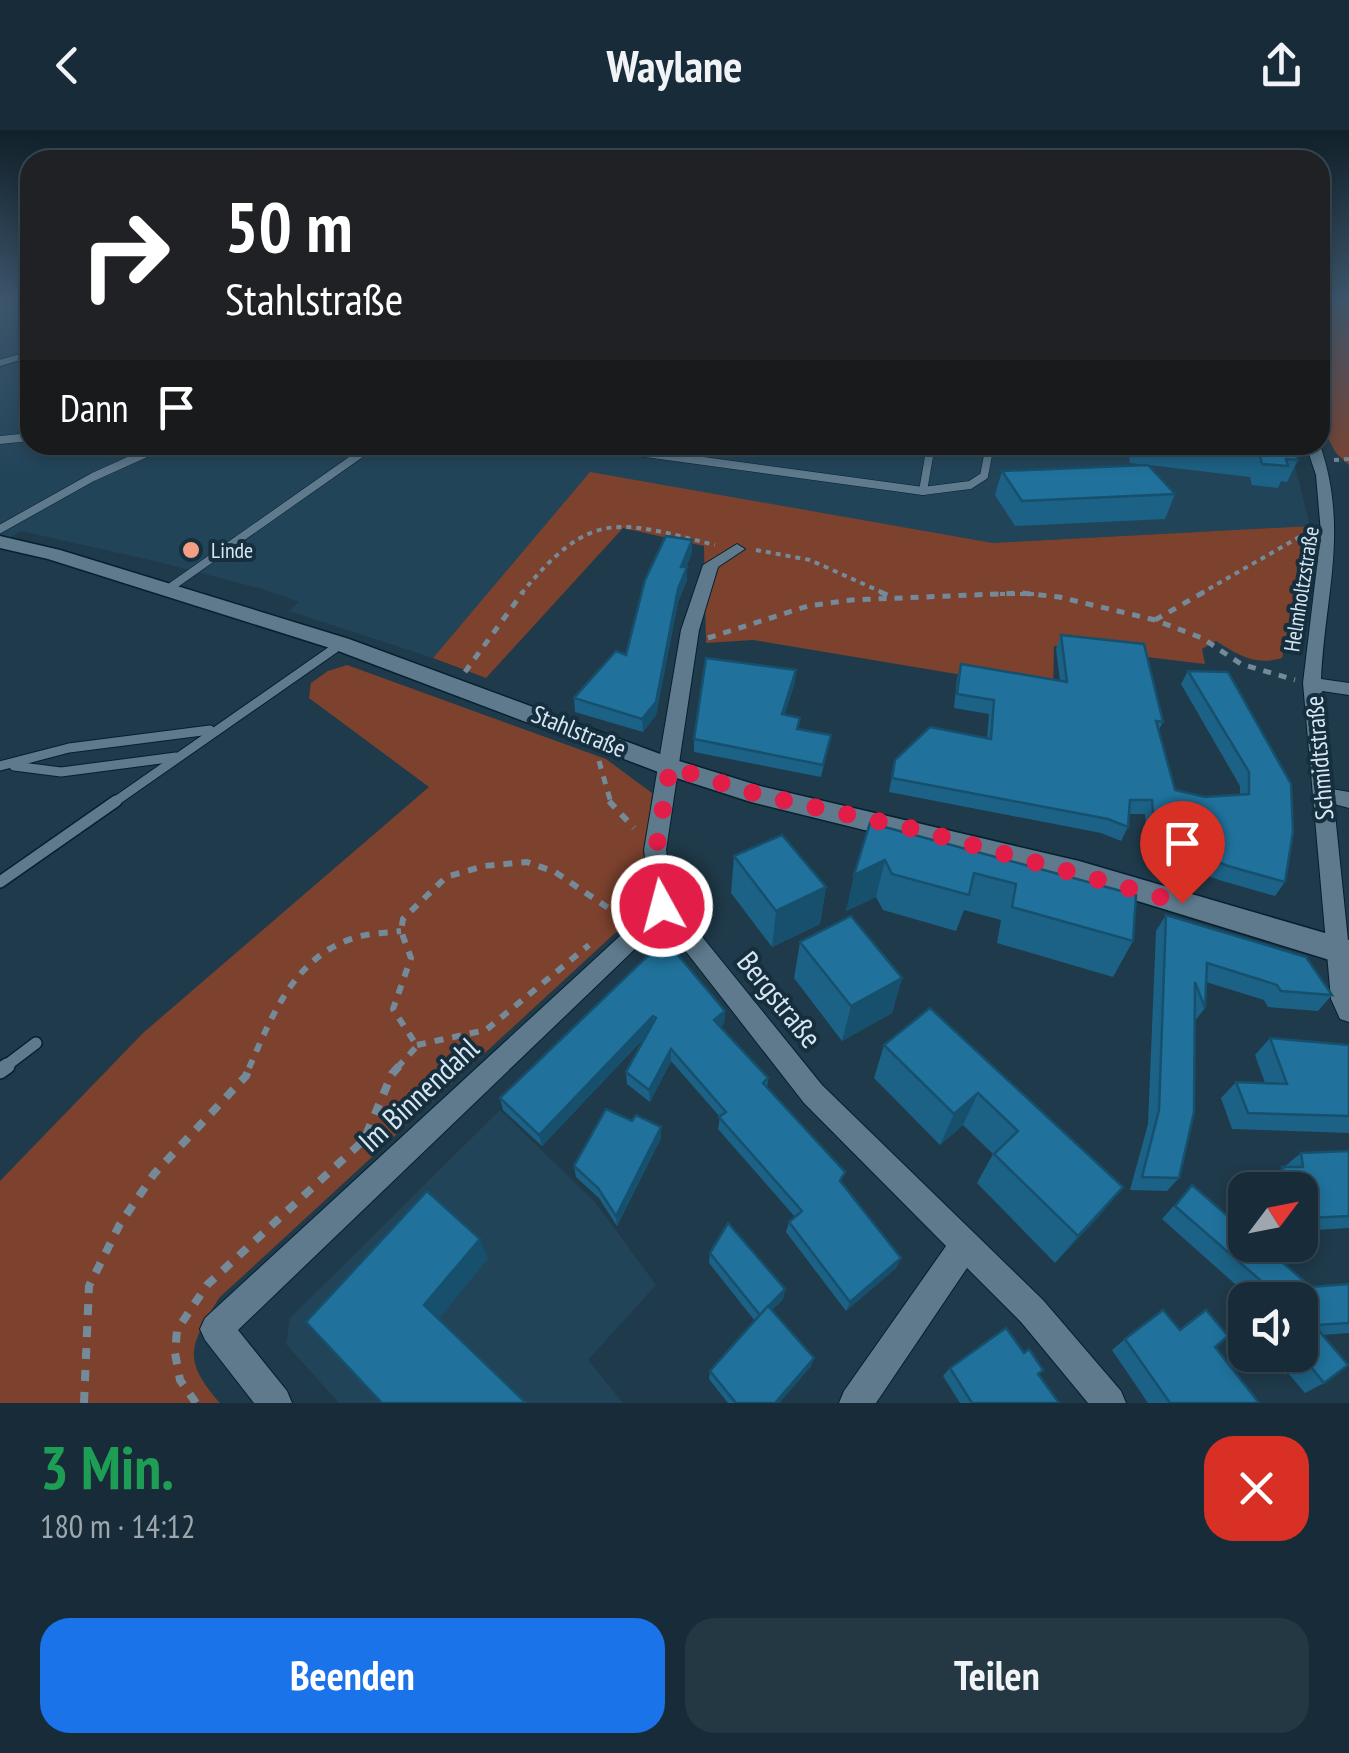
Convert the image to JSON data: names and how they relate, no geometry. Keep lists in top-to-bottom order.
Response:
{
  "streets": {
    "street": [
      "Helmholtzstraße",
      "Stahlstraße",
      "Schmidtstraße",
      "Bergstraße",
      "Im Binnendahl"
    ]
  },
  "crossings": [
    ["Helmholtzstraße", "Schmidtstraße"],
    ["Stahlstraße", "Schmidtstraße"],
    ["Bergstraße", "Im Binnendahl"]
  ],
  "places": ["Linde"],
  "north": "top right",
  "page": {
    "header": "Waylane",
    "turn": ["50 m", "Stahlstraße"],
    "then": "Dann",
    "heading": ["3 Min.", "180 m · 14:12"],
    "buttons": ["Beenden", "Teilen"]
  }
}
